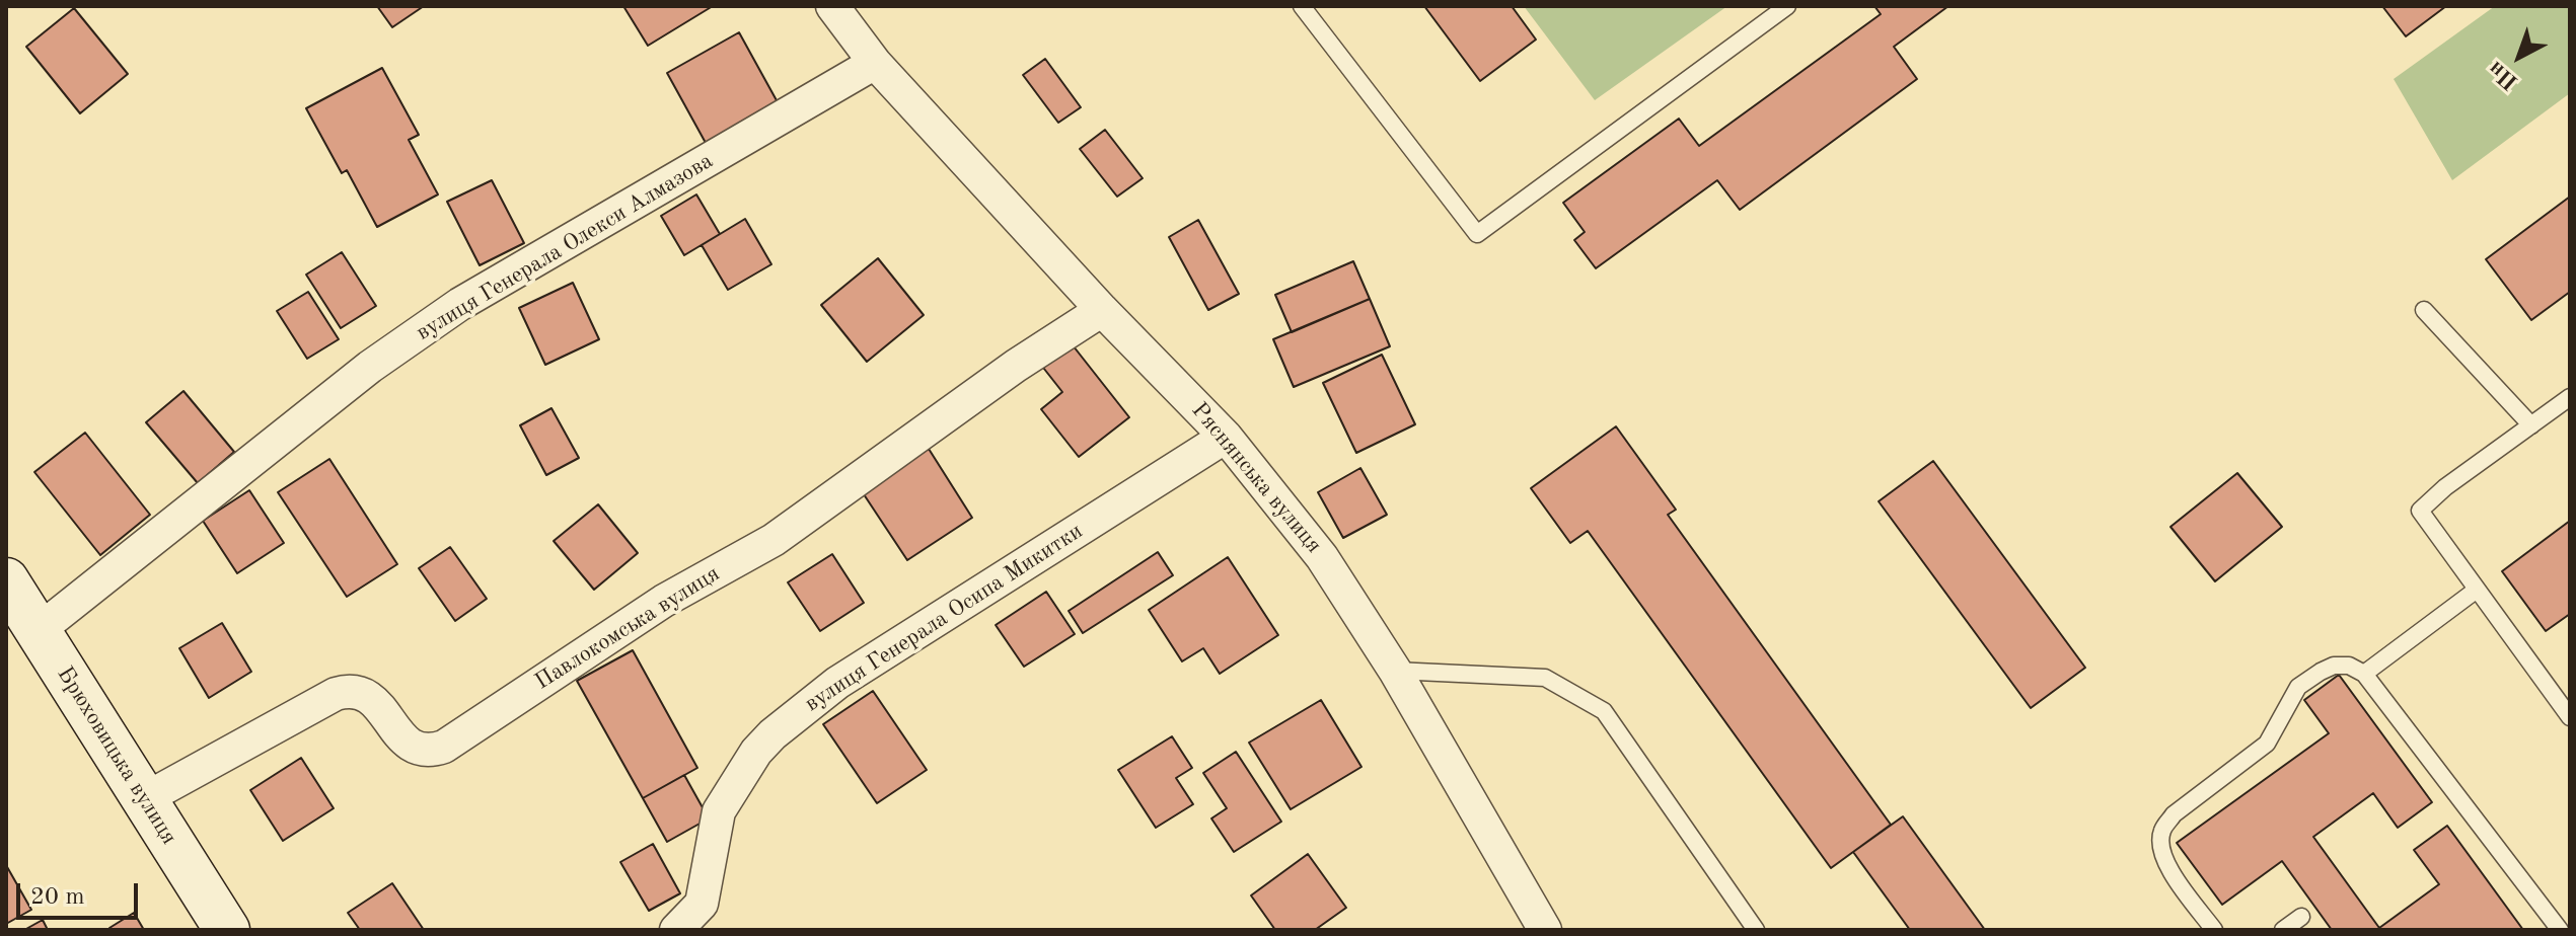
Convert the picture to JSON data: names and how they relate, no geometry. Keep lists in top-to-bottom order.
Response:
{
  "streets": {
    "main road": ["Брюховицька вулиця"],
    "street": [
      "вулиця Генерала Олекси Алмазова",
      "Ряснянська вулиця",
      "вулиця Генерала Осипа Микитки",
      "Павлокомська вулиця"
    ]
  },
  "crossings": [
    ["вулиця Генерала Олекси Алмазова", "Ряснянська вулиця"],
    ["вулиця Генерала Олекси Алмазова", "Брюховицька вулиця"],
    ["Ряснянська вулиця", "вулиця Генерала Осипа Микитки"],
    ["Ряснянська вулиця", "Павлокомська вулиця"],
    ["Павлокомська вулиця", "Брюховицька вулиця"]
  ],
  "scale_bar": "20 m",
  "north": "bottom left"
}
